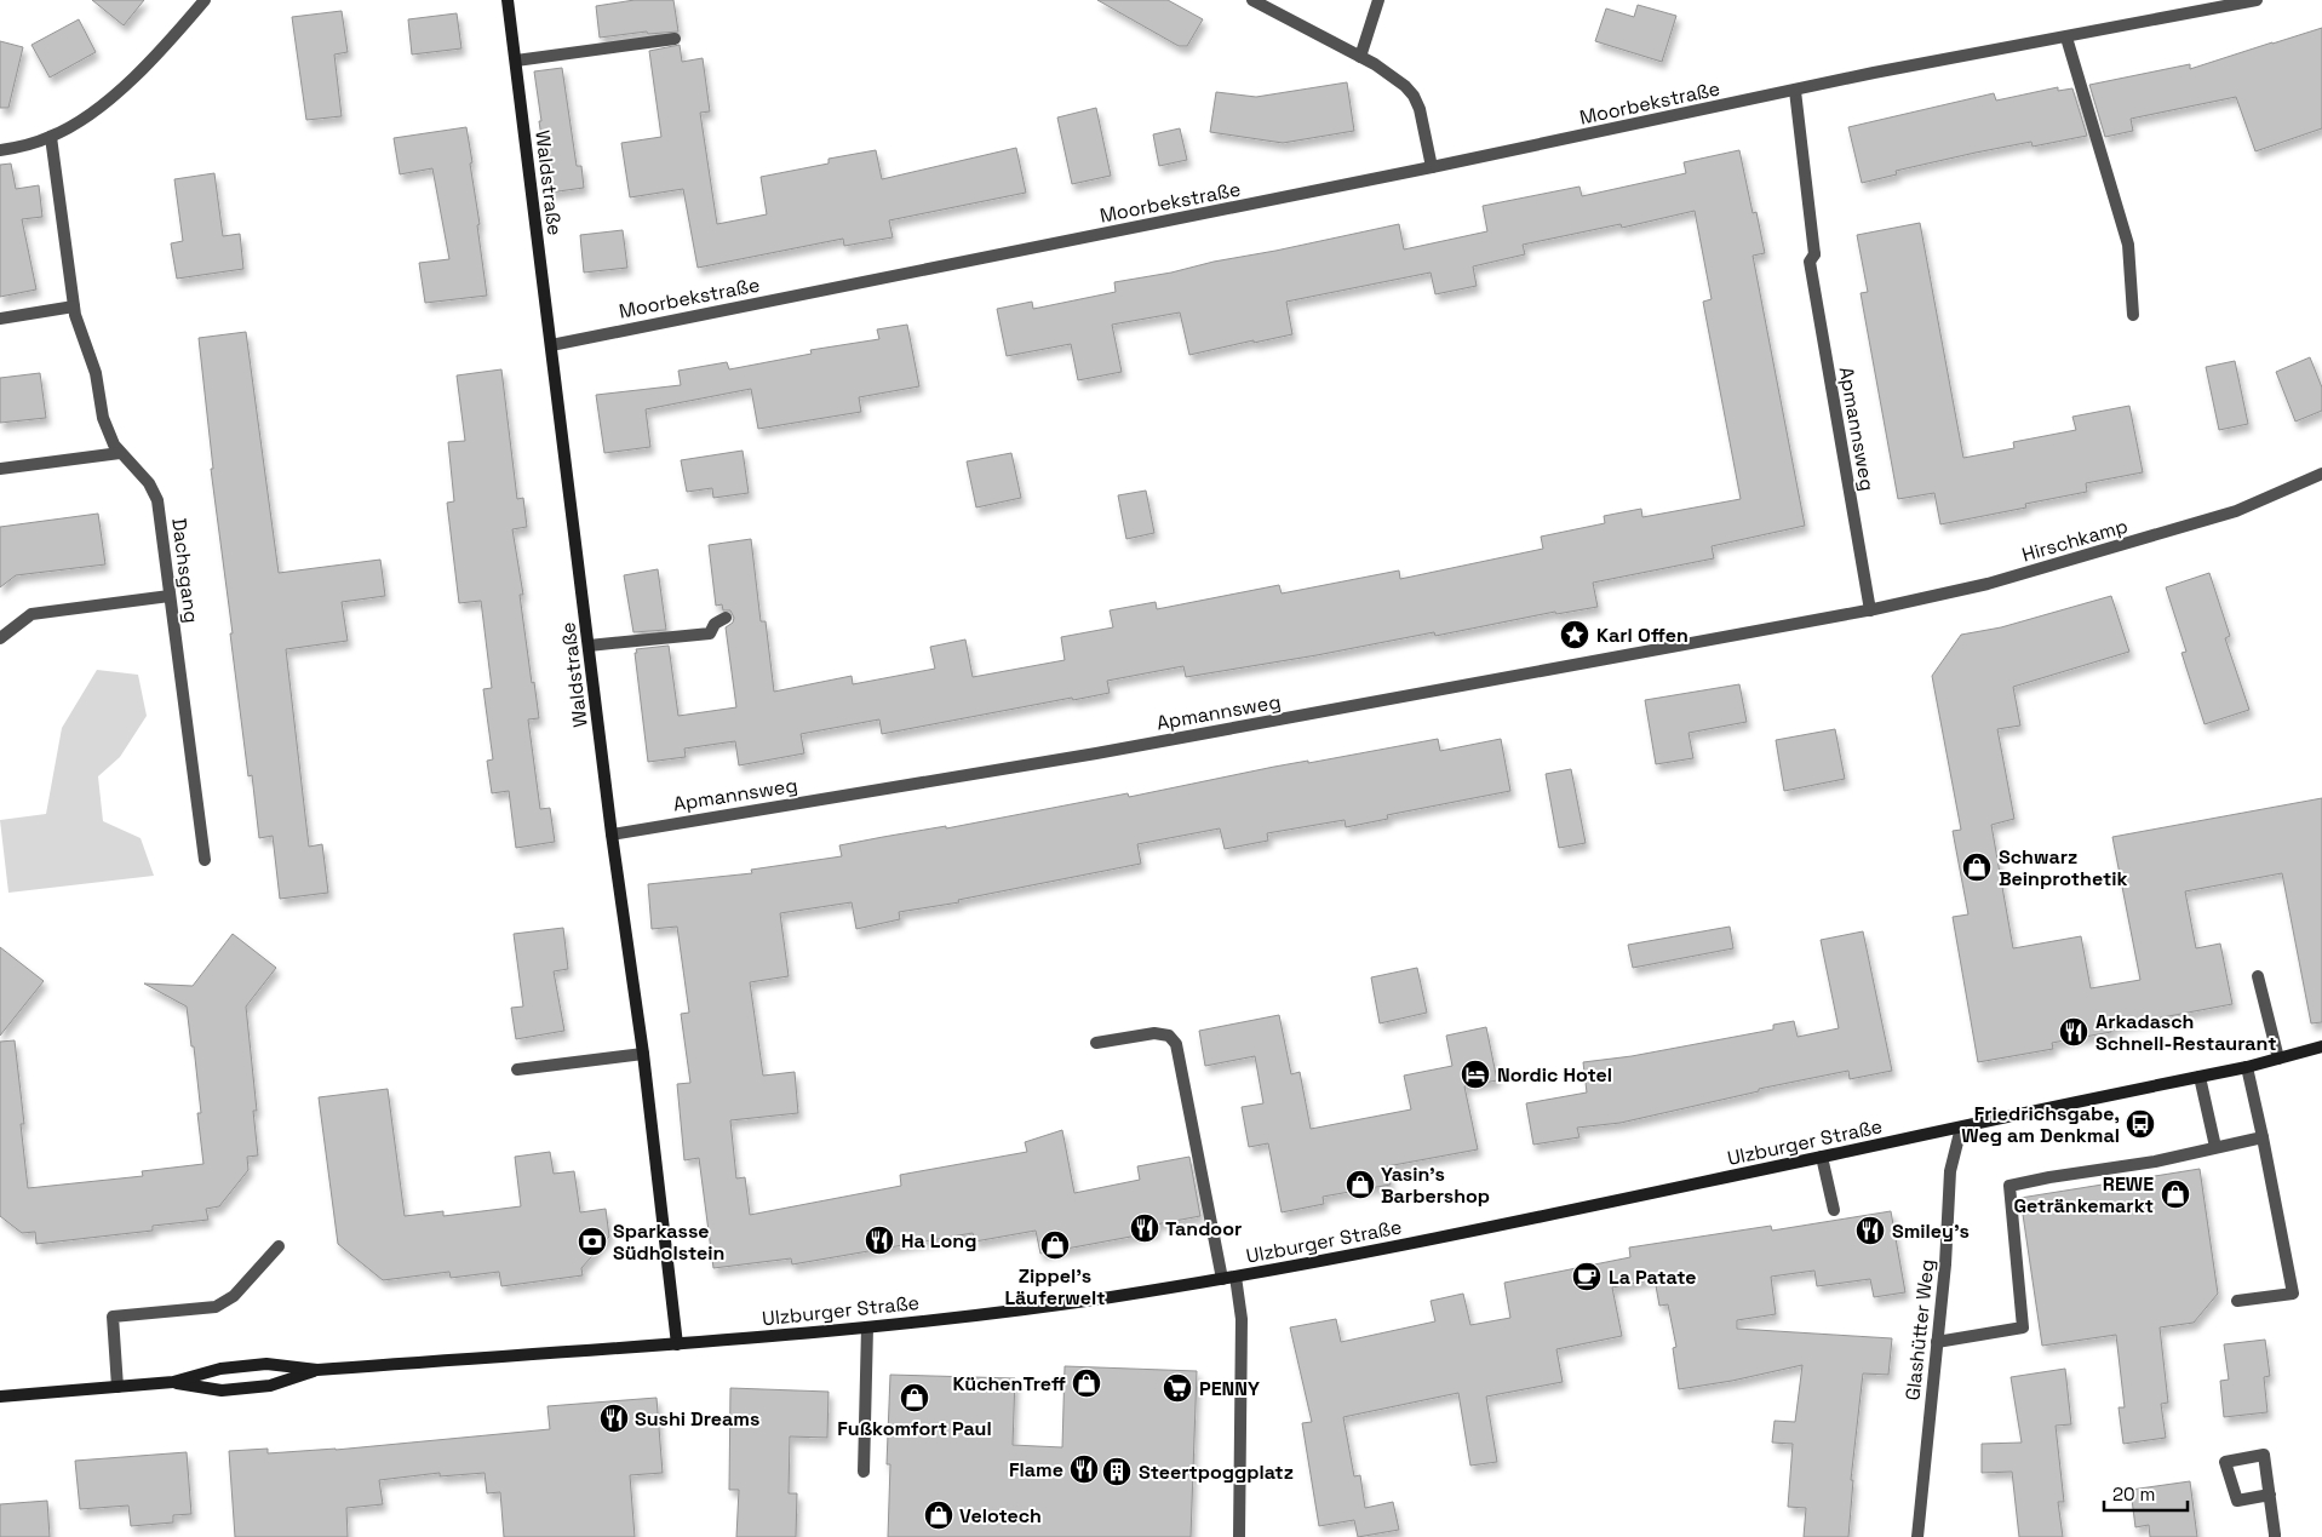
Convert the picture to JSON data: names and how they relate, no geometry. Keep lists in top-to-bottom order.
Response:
{
  "streets": {
    "main road": ["Waldstraße", "Ulzburger Straße"],
    "street": [
      "Moorbekstraße",
      "Apmannsweg",
      "Hirschkamp",
      "Dachsgang",
      "Glashütter Weg"
    ]
  },
  "crossings": [
    ["Moorbekstraße", "Waldstraße"],
    ["Moorbekstraße", "Apmannsweg"],
    ["Waldstraße", "Apmannsweg"],
    ["Waldstraße", "Ulzburger Straße"],
    ["Apmannsweg", "Hirschkamp"],
    ["Ulzburger Straße", "Glashütter Weg"]
  ],
  "places": {
    "place": ["Karl Offen"],
    "shop": [
      "Schwarz Beinprothetik",
      "Yasin's Barbershop",
      "REWE Getränkemarkt",
      "Zippel's Läuferwelt",
      "KüchenTreff",
      "Fußkomfort Paul",
      "Velotech"
    ],
    "restaurant": [
      "Arkadasch Schnell-Restaurant",
      "Tandoor",
      "Smiley's",
      "Ha Long",
      "Sushi Dreams",
      "Flame"
    ],
    "hotel": ["Nordic Hotel"],
    "bus stop": ["Friedrichsgabe, Weg am Denkmal"],
    "bank": ["Sparkasse Südholstein"],
    "cafe": ["La Patate"],
    "supermarket": ["PENNY"],
    "building": ["Steertpoggplatz"]
  },
  "scale_bar": "20 m"
}
